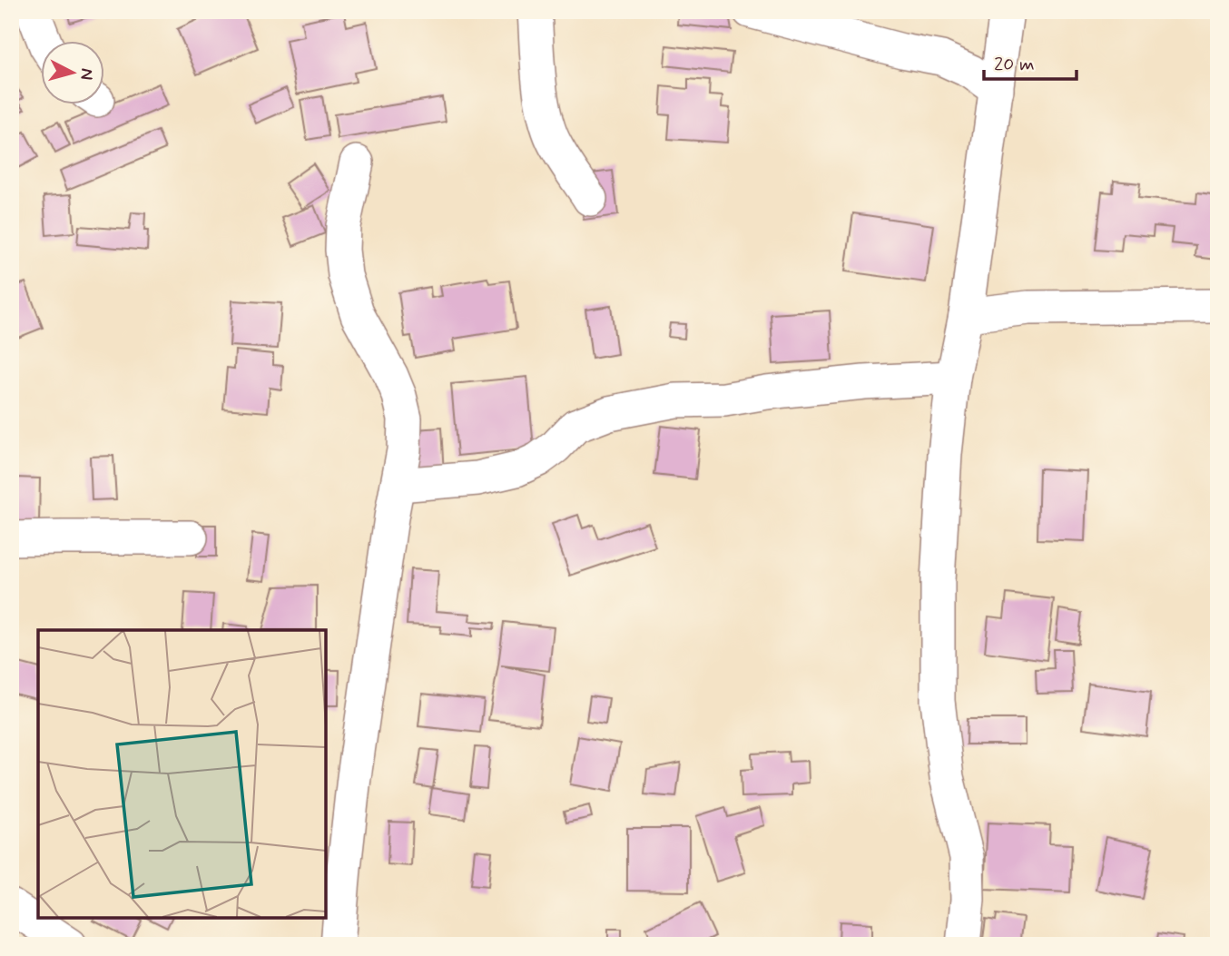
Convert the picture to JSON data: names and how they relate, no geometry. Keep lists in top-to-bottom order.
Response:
{
  "scale_bar": "20 m",
  "north": "right"
}
